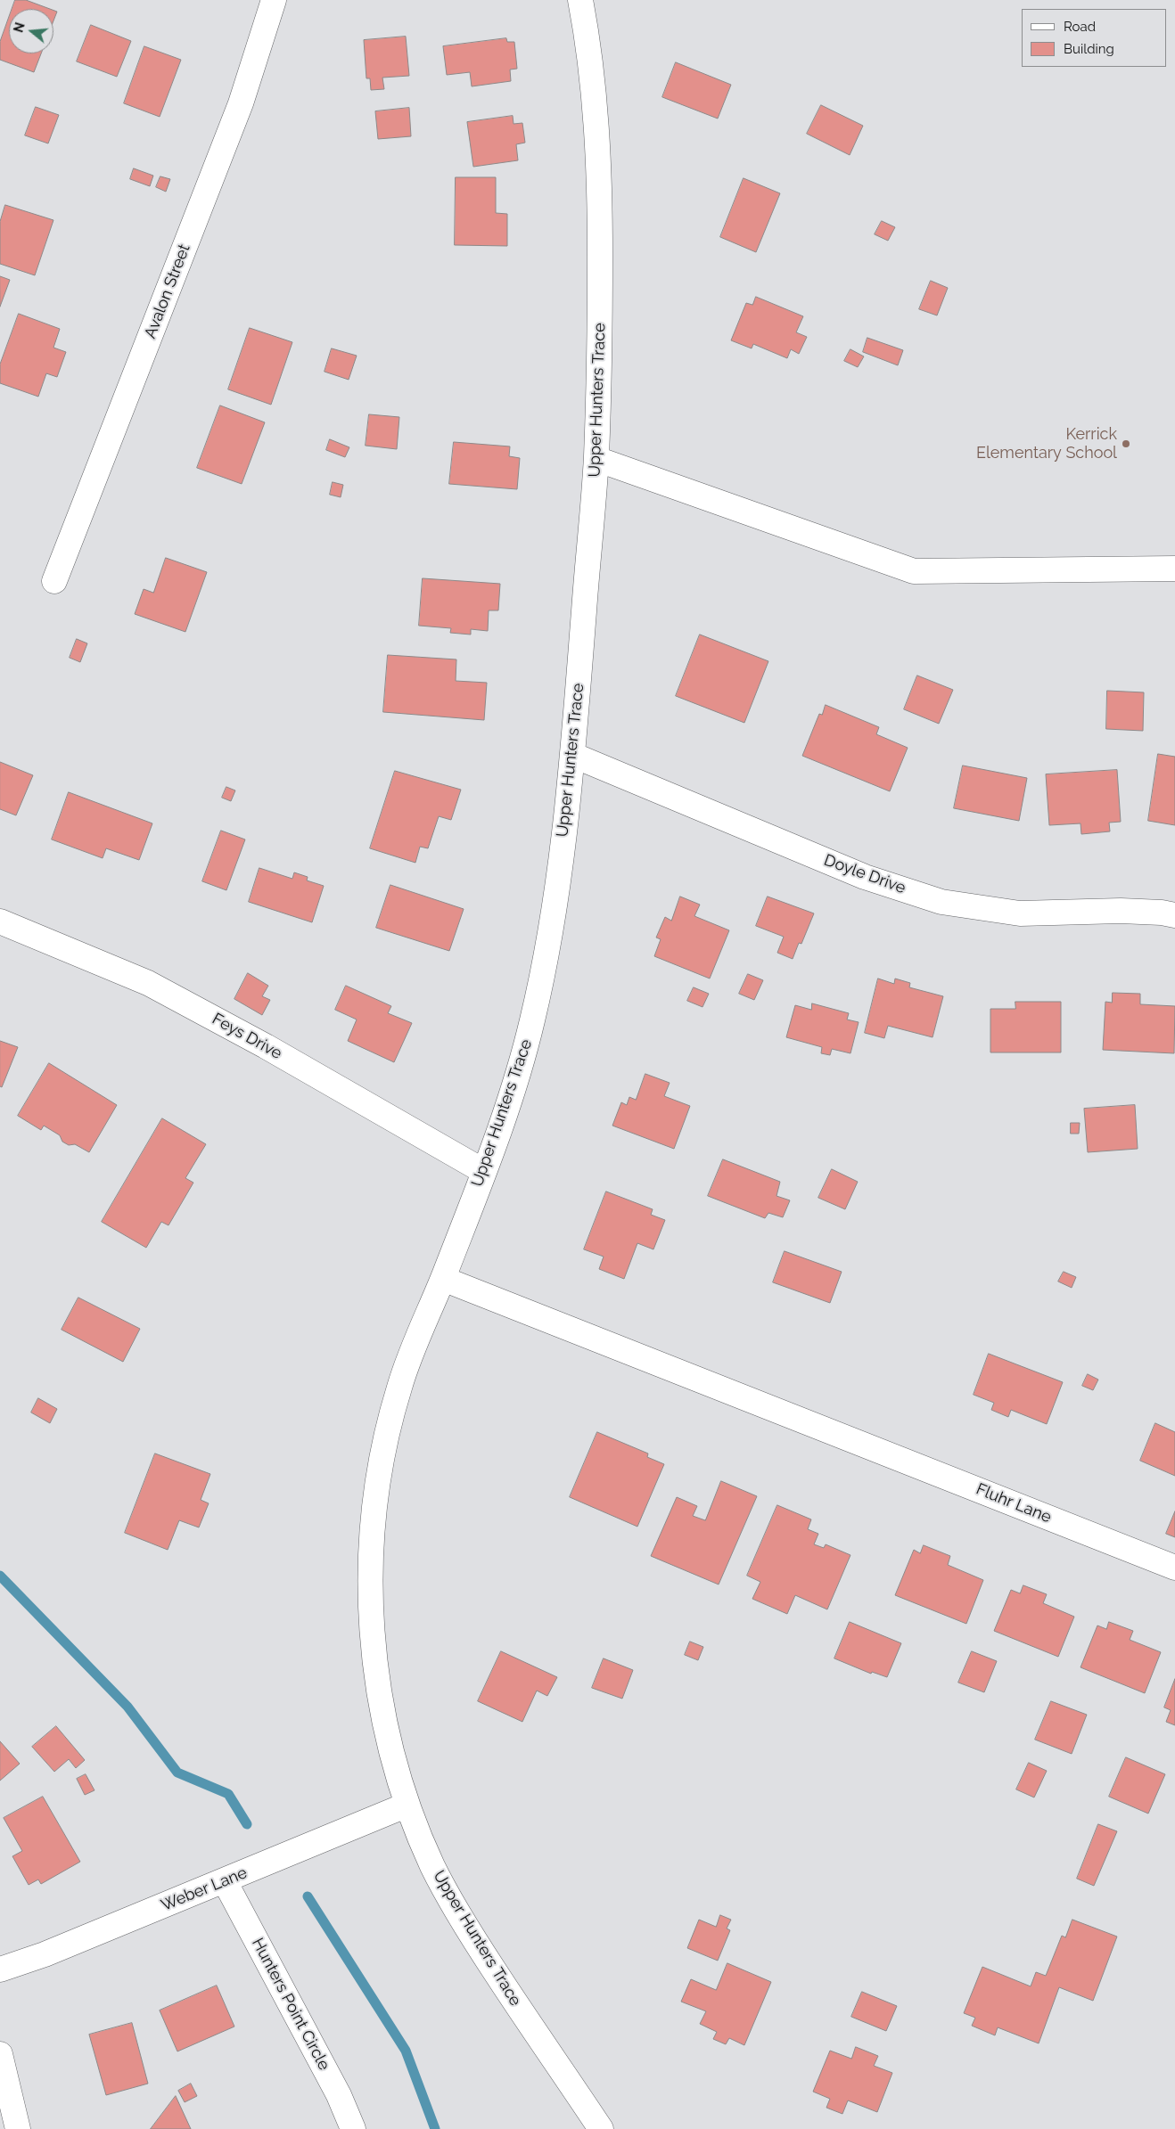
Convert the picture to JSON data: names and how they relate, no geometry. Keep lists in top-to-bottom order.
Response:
{
  "streets": {
    "street": [
      "Avalon Street",
      "Upper Hunters Trace",
      "Doyle Drive",
      "Feys Drive",
      "Fluhr Lane",
      "Weber Lane",
      "Hunters Point Circle"
    ]
  },
  "crossings": [
    ["Upper Hunters Trace", "Doyle Drive"],
    ["Upper Hunters Trace", "Feys Drive"],
    ["Upper Hunters Trace", "Fluhr Lane"],
    ["Upper Hunters Trace", "Weber Lane"],
    ["Weber Lane", "Hunters Point Circle"]
  ],
  "places": ["Kerrick Elementary School"],
  "legend": ["Road", "Building"],
  "north": "left"
}
